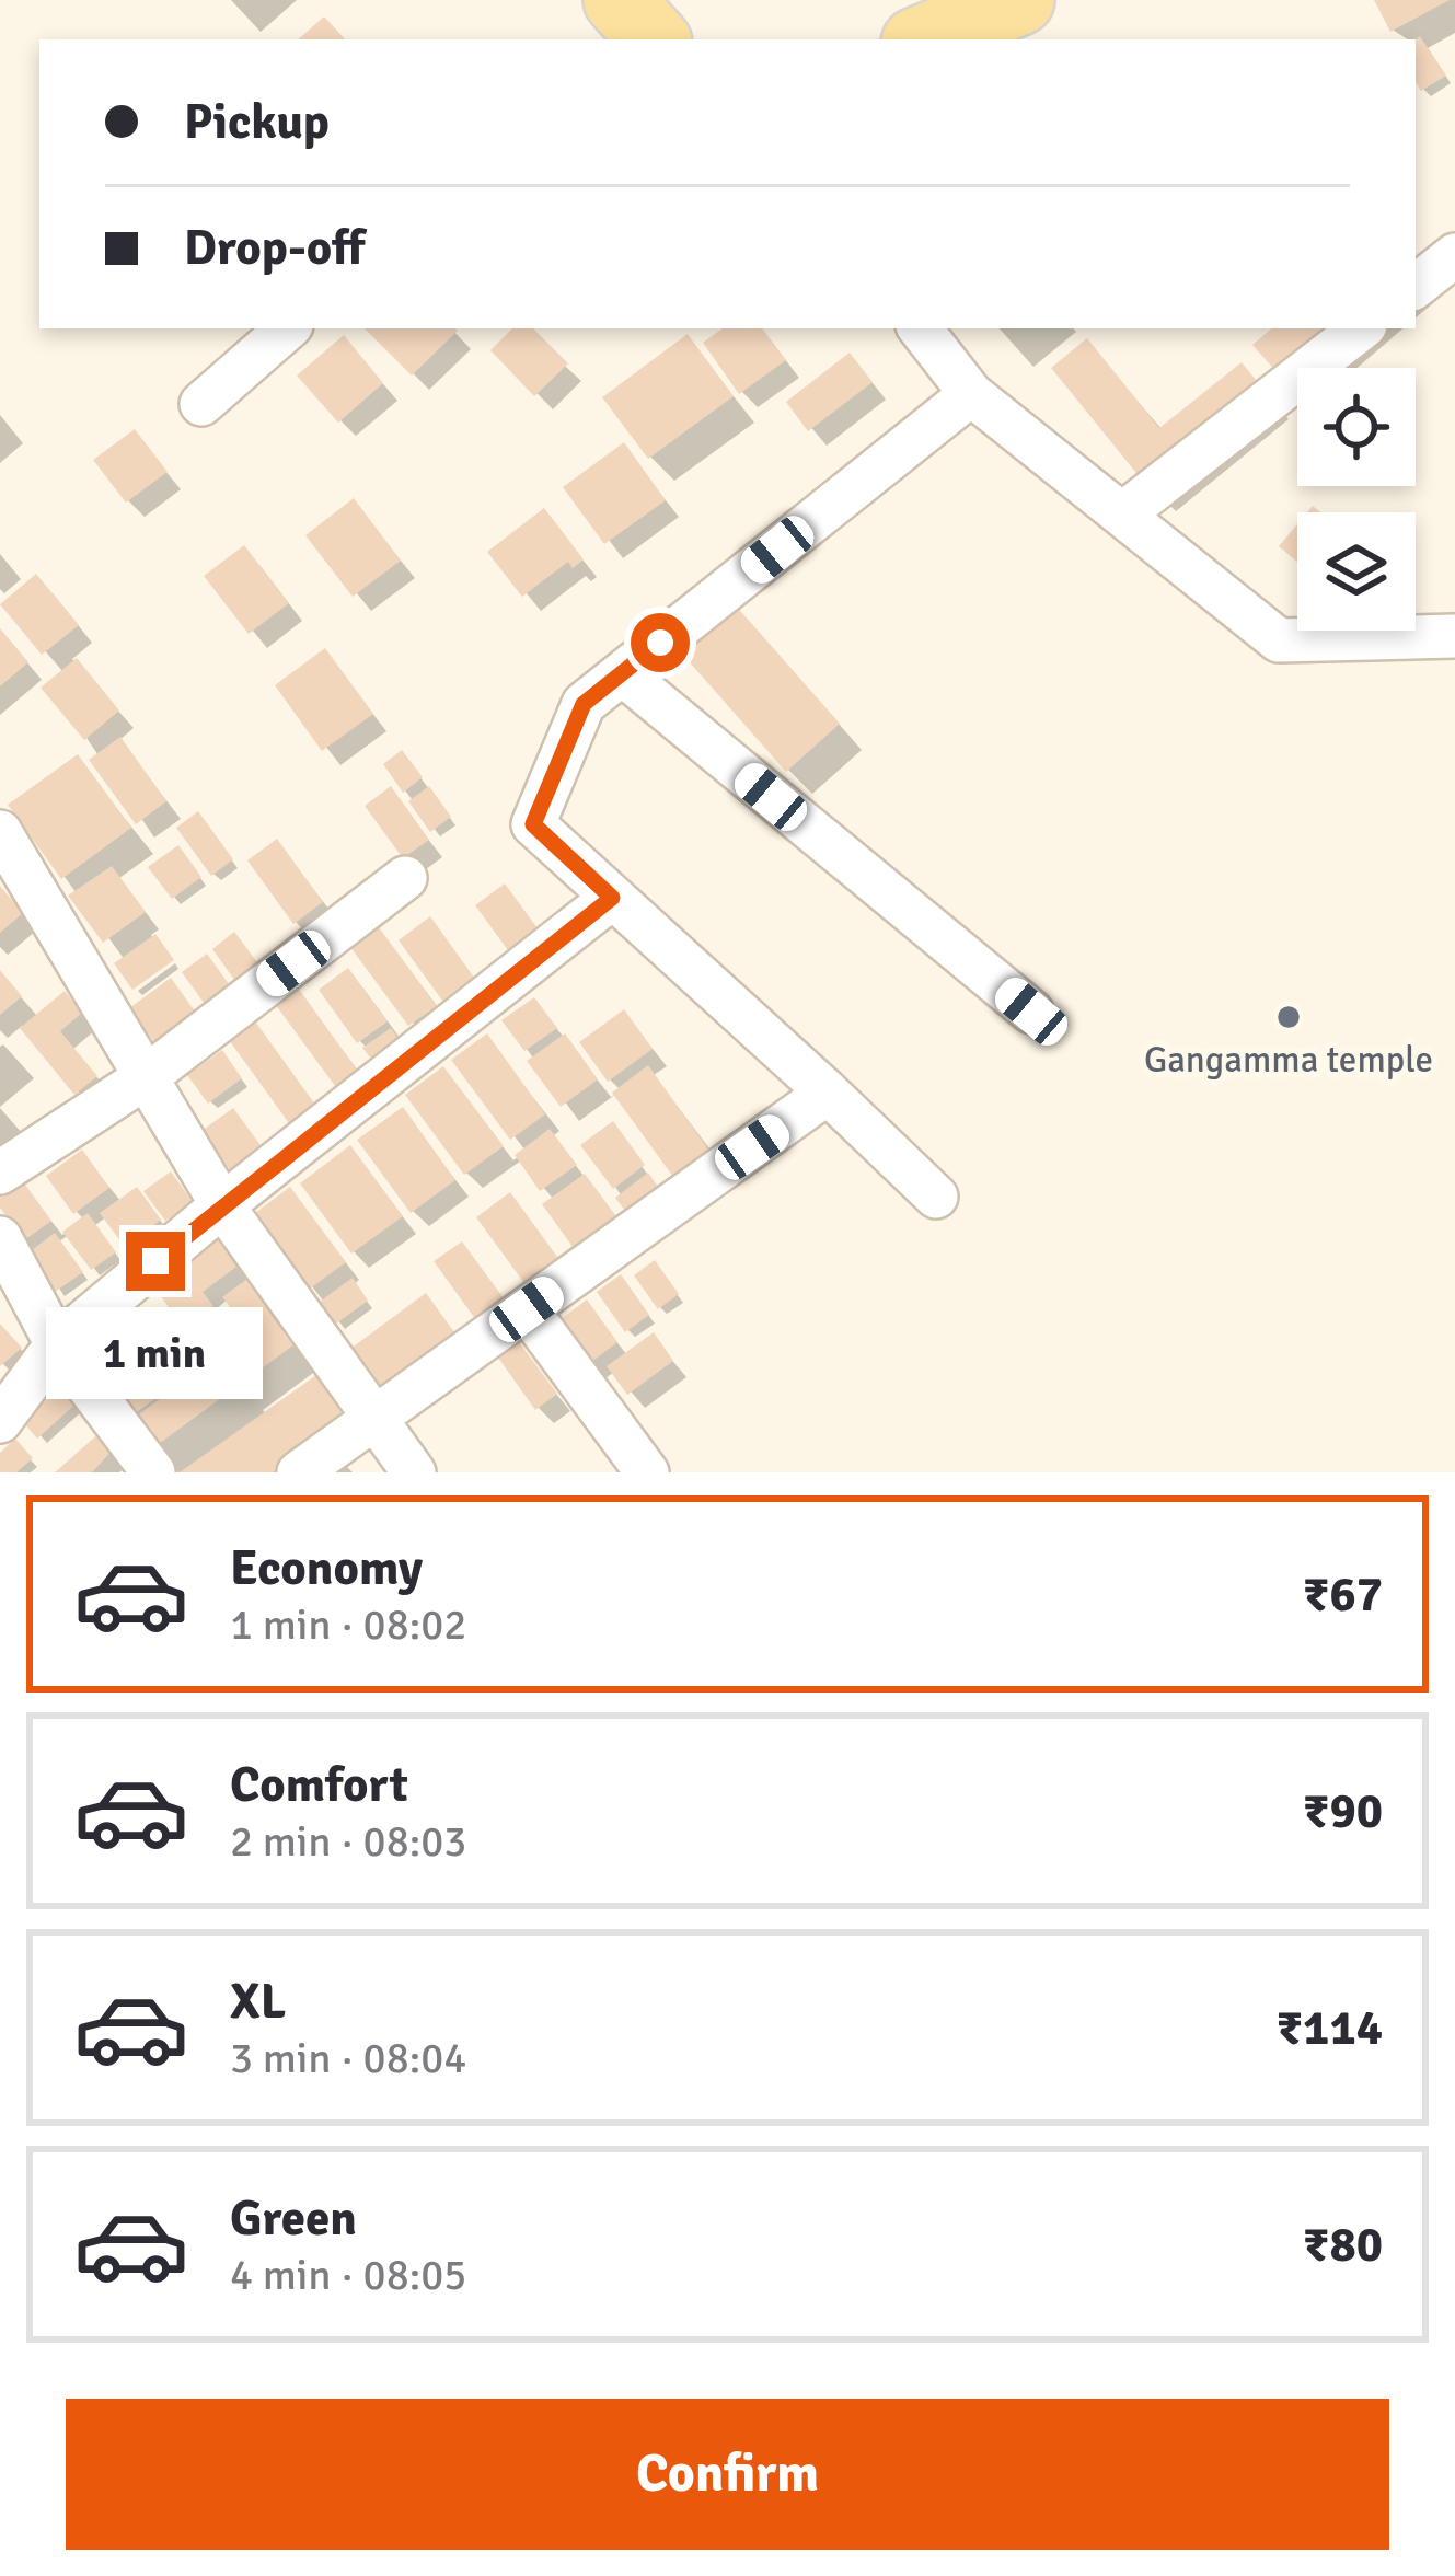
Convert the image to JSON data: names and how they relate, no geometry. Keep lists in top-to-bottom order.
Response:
{
  "places": ["Gangamma temple"],
  "page": {
    "banner": ["Pickup", "Drop-off"],
    "bubble": "1 min",
    "list": [
      {
        "name": "Economy",
        "note": "1 min · 08:02",
        "value": "₹67"
      },
      {
        "name": "Comfort",
        "note": "2 min · 08:03",
        "value": "₹90"
      },
      {
        "name": "XL",
        "note": "3 min · 08:04",
        "value": "₹114"
      },
      {
        "name": "Green",
        "note": "4 min · 08:05",
        "value": "₹80"
      }
    ],
    "buttons": "Confirm"
  }
}
